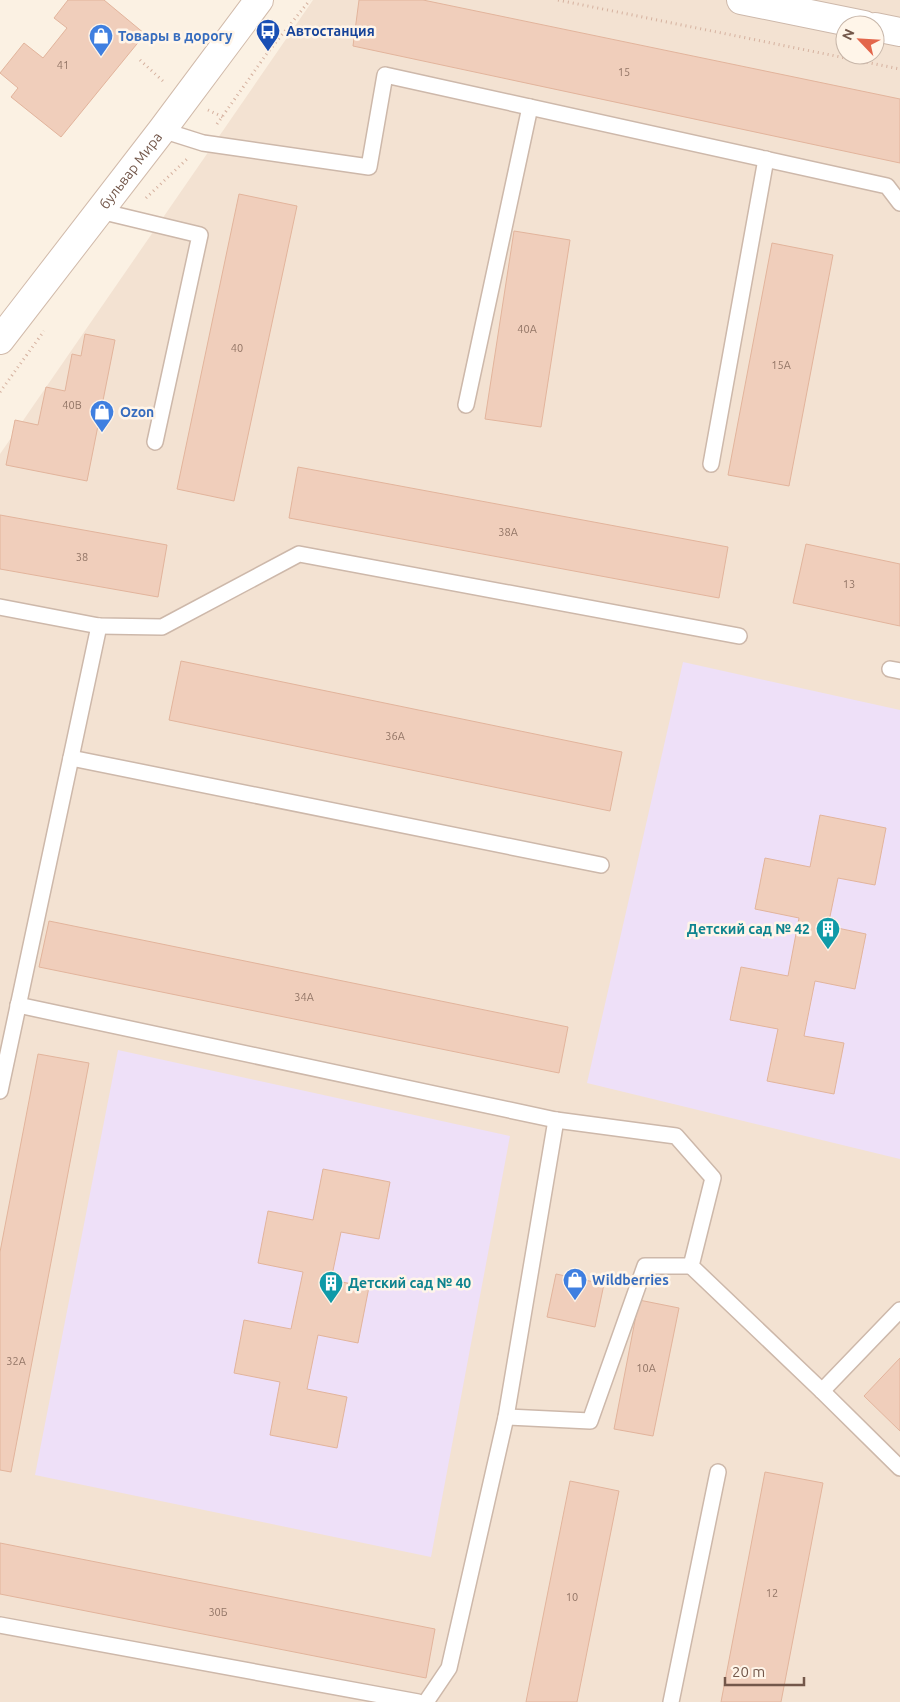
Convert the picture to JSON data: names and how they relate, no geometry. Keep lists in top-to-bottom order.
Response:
{
  "streets": {
    "street": ["бульвар Мира"]
  },
  "places": {
    "bus stop": ["Автостанция"],
    "shop": ["Товары в дорогу", "Ozon", "Wildberries"],
    "building": ["Детский сад № 42", "Детский сад № 40"]
  },
  "house_numbers": [
    "41",
    "15",
    "40А",
    "40",
    "15А",
    "40В",
    "38А",
    "38",
    "13",
    "36А",
    "34А",
    "32А",
    "10А",
    "12",
    "10",
    "30Б"
  ],
  "scale_bar": "20 m",
  "north": "top left"
}
